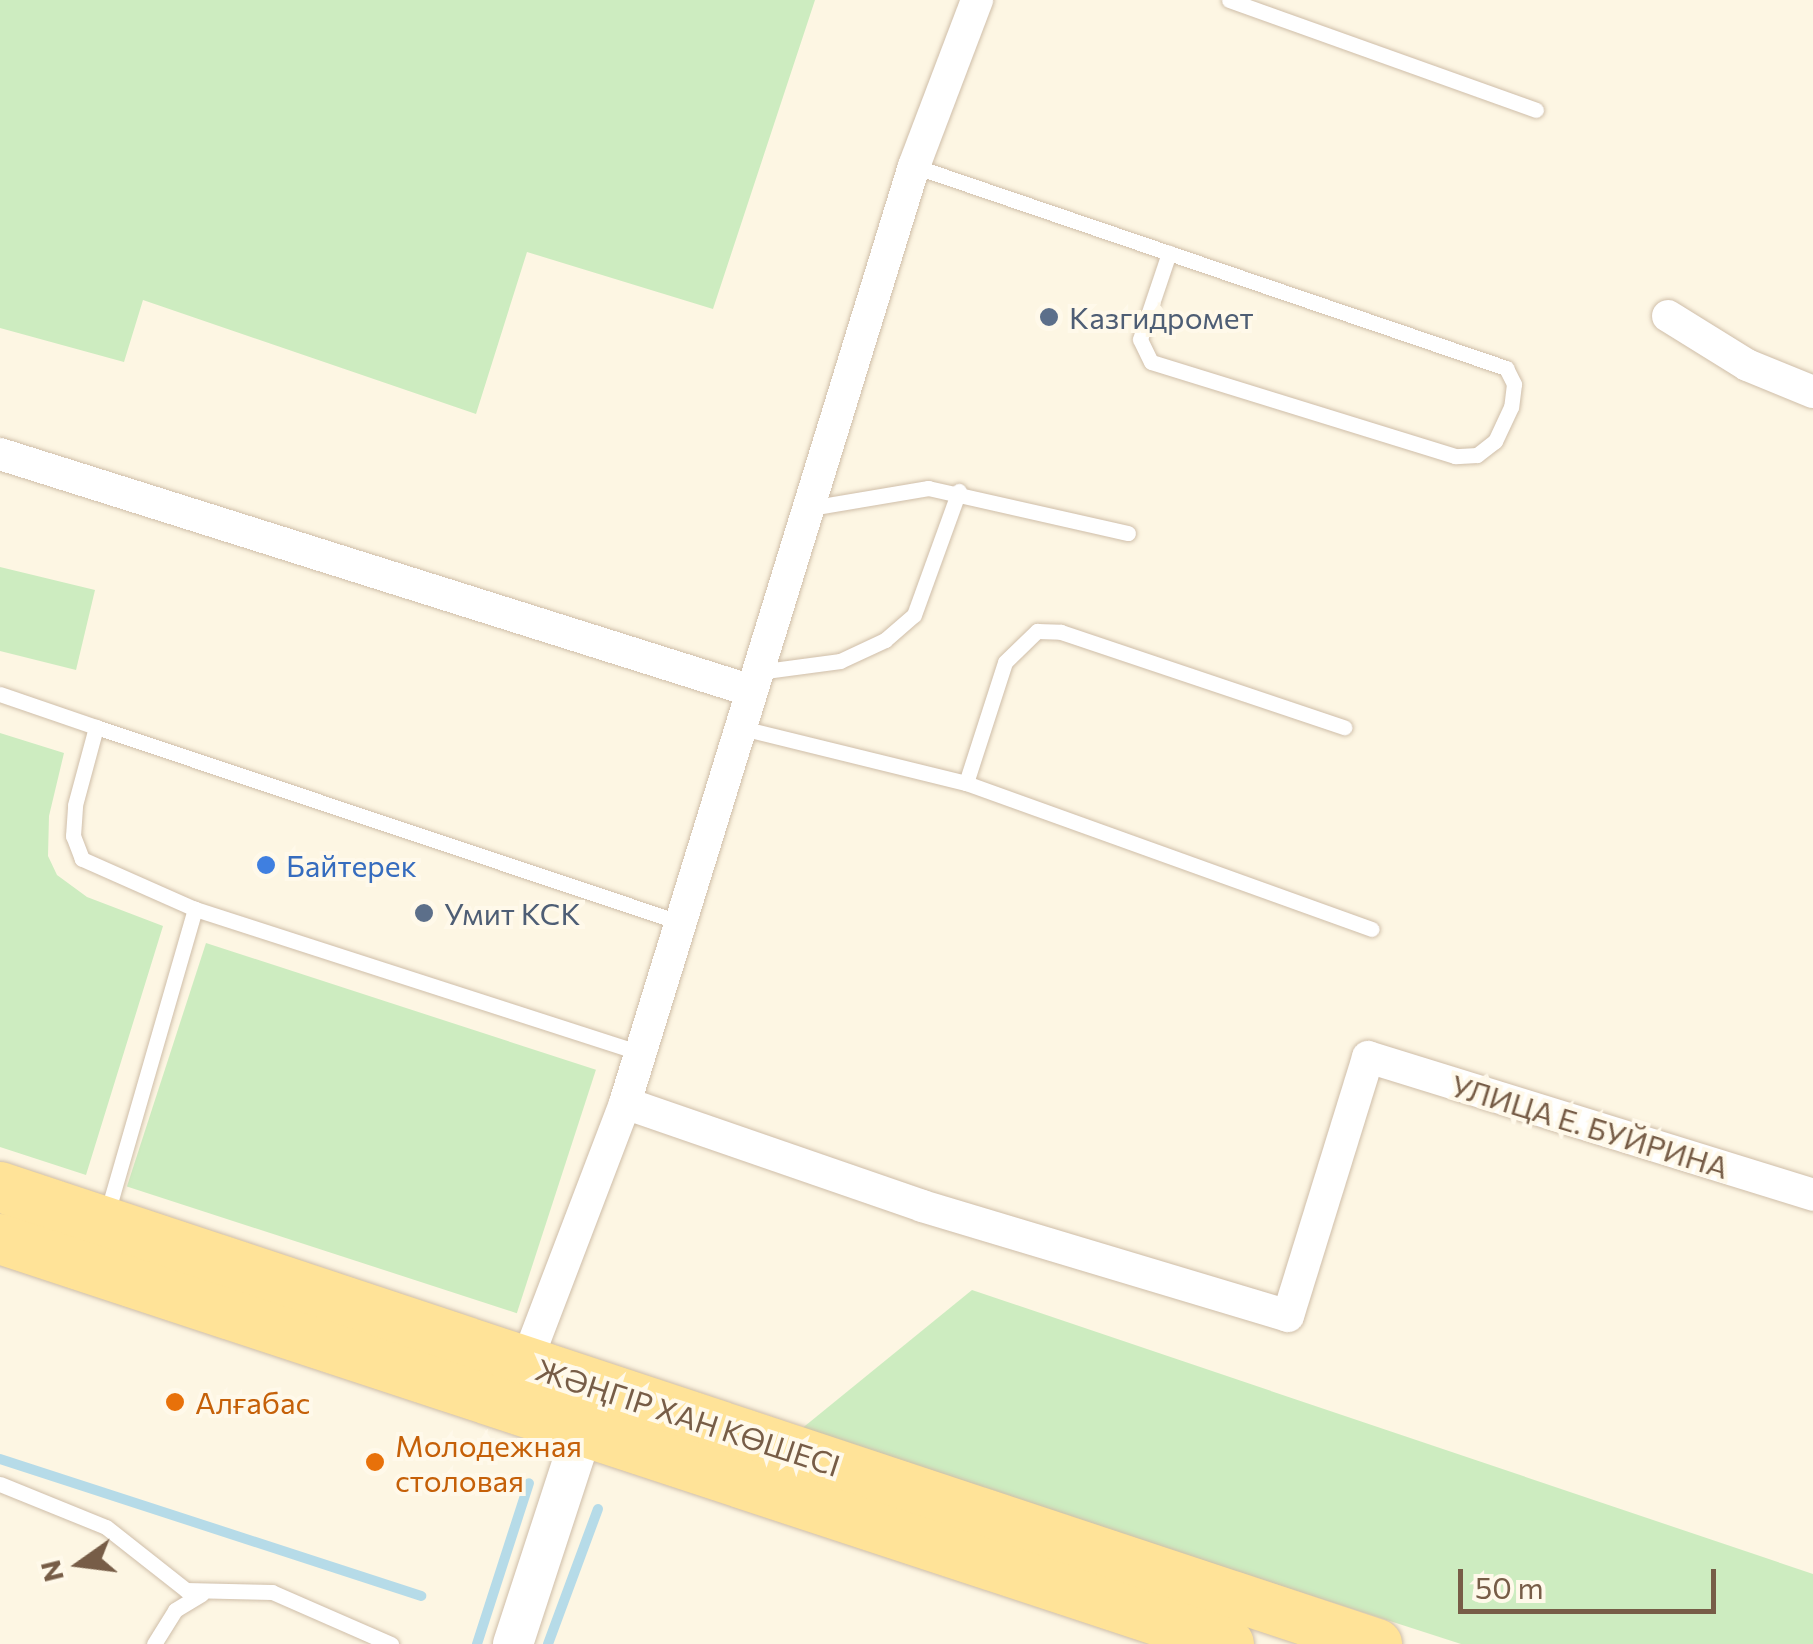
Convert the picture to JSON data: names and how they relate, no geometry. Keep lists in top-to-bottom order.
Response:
{
  "streets": {
    "main road": ["ЖӘҢГІР ХАН КӨШЕСІ"],
    "street": ["УЛИЦА Е. БУЙРИНА"]
  },
  "places": [
    "Казгидромет",
    "Байтерек",
    "Умит КСК",
    "Алғабас",
    "Молодежная столовая"
  ],
  "scale_bar": "50 m",
  "north": "left"
}
